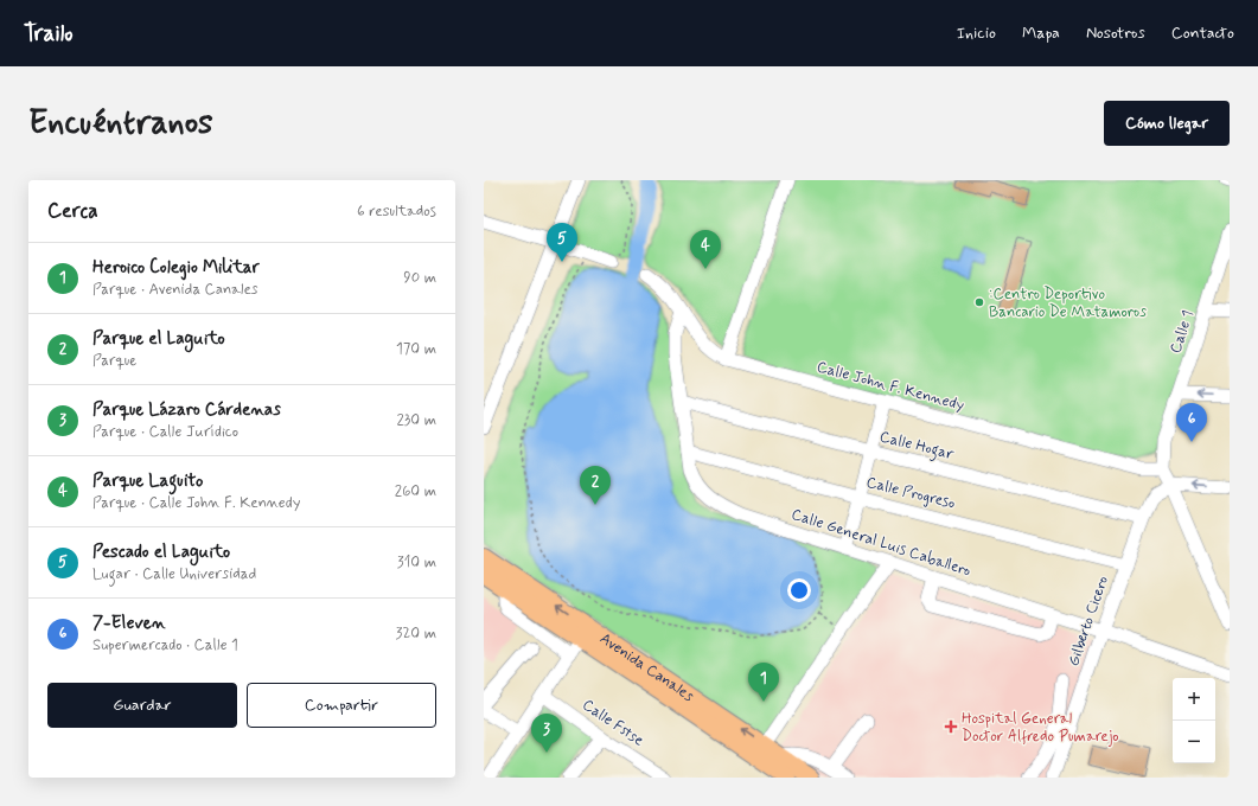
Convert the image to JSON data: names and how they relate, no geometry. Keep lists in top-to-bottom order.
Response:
{
  "streets": {
    "main road": ["Avenida Canales"],
    "street": [
      "Calle 1",
      "Calle John F. Kennedy",
      "Calle Hogar",
      "Calle Progreso",
      "Calle General Luis Caballero",
      "Gilberto Cicero",
      "Calle Fstse"
    ]
  },
  "crossings": [
    ["Calle 1", "Calle John F. Kennedy"],
    ["Calle John F. Kennedy", "Calle General Luis Caballero"],
    ["Calle Hogar", "Calle General Luis Caballero"],
    ["Calle Hogar", "Gilberto Cicero"],
    ["Calle Progreso", "Calle General Luis Caballero"],
    ["Calle Progreso", "Gilberto Cicero"],
    ["Calle General Luis Caballero", "Gilberto Cicero"]
  ],
  "places": {
    "other": [":Centro Deportivo Bancario De Matamoros"],
    "health": ["Hospital General Doctor Alfredo Pumarejo"]
  },
  "page": {
    "header": "Trailo",
    "nav": [
      "Inicio",
      "Mapa",
      "Nosotros",
      "Contacto"
    ],
    "buttons": [
      "Cómo llegar",
      ["Guardar", "Compartir"]
    ],
    "title": "Encuéntranos",
    "heading": ["Cerca", "6 resultados"],
    "pins": [
      "5",
      "4",
      "6",
      "2",
      "1",
      "3"
    ],
    "list": [
      {
        "mark": "1",
        "name": "Heroico Colegio Militar",
        "note": "Parque · Avenida Canales",
        "value": "90 m"
      },
      {
        "mark": "2",
        "name": "Parque el Laguito",
        "note": "Parque",
        "value": "170 m"
      },
      {
        "mark": "3",
        "name": "Parque Lázaro Cárdenas",
        "note": "Parque · Calle Jurídico",
        "value": "230 m"
      },
      {
        "mark": "4",
        "name": "Parque Laguito",
        "note": "Parque · Calle John F. Kennedy",
        "value": "260 m"
      },
      {
        "mark": "5",
        "name": "Pescado el Laguito",
        "note": "Lugar · Calle Universidad",
        "value": "310 m"
      },
      {
        "mark": "6",
        "name": "7-Eleven",
        "note": "Supermercado · Calle 1",
        "value": "320 m"
      }
    ],
    "map_buttons": ["+", "−"]
  }
}
